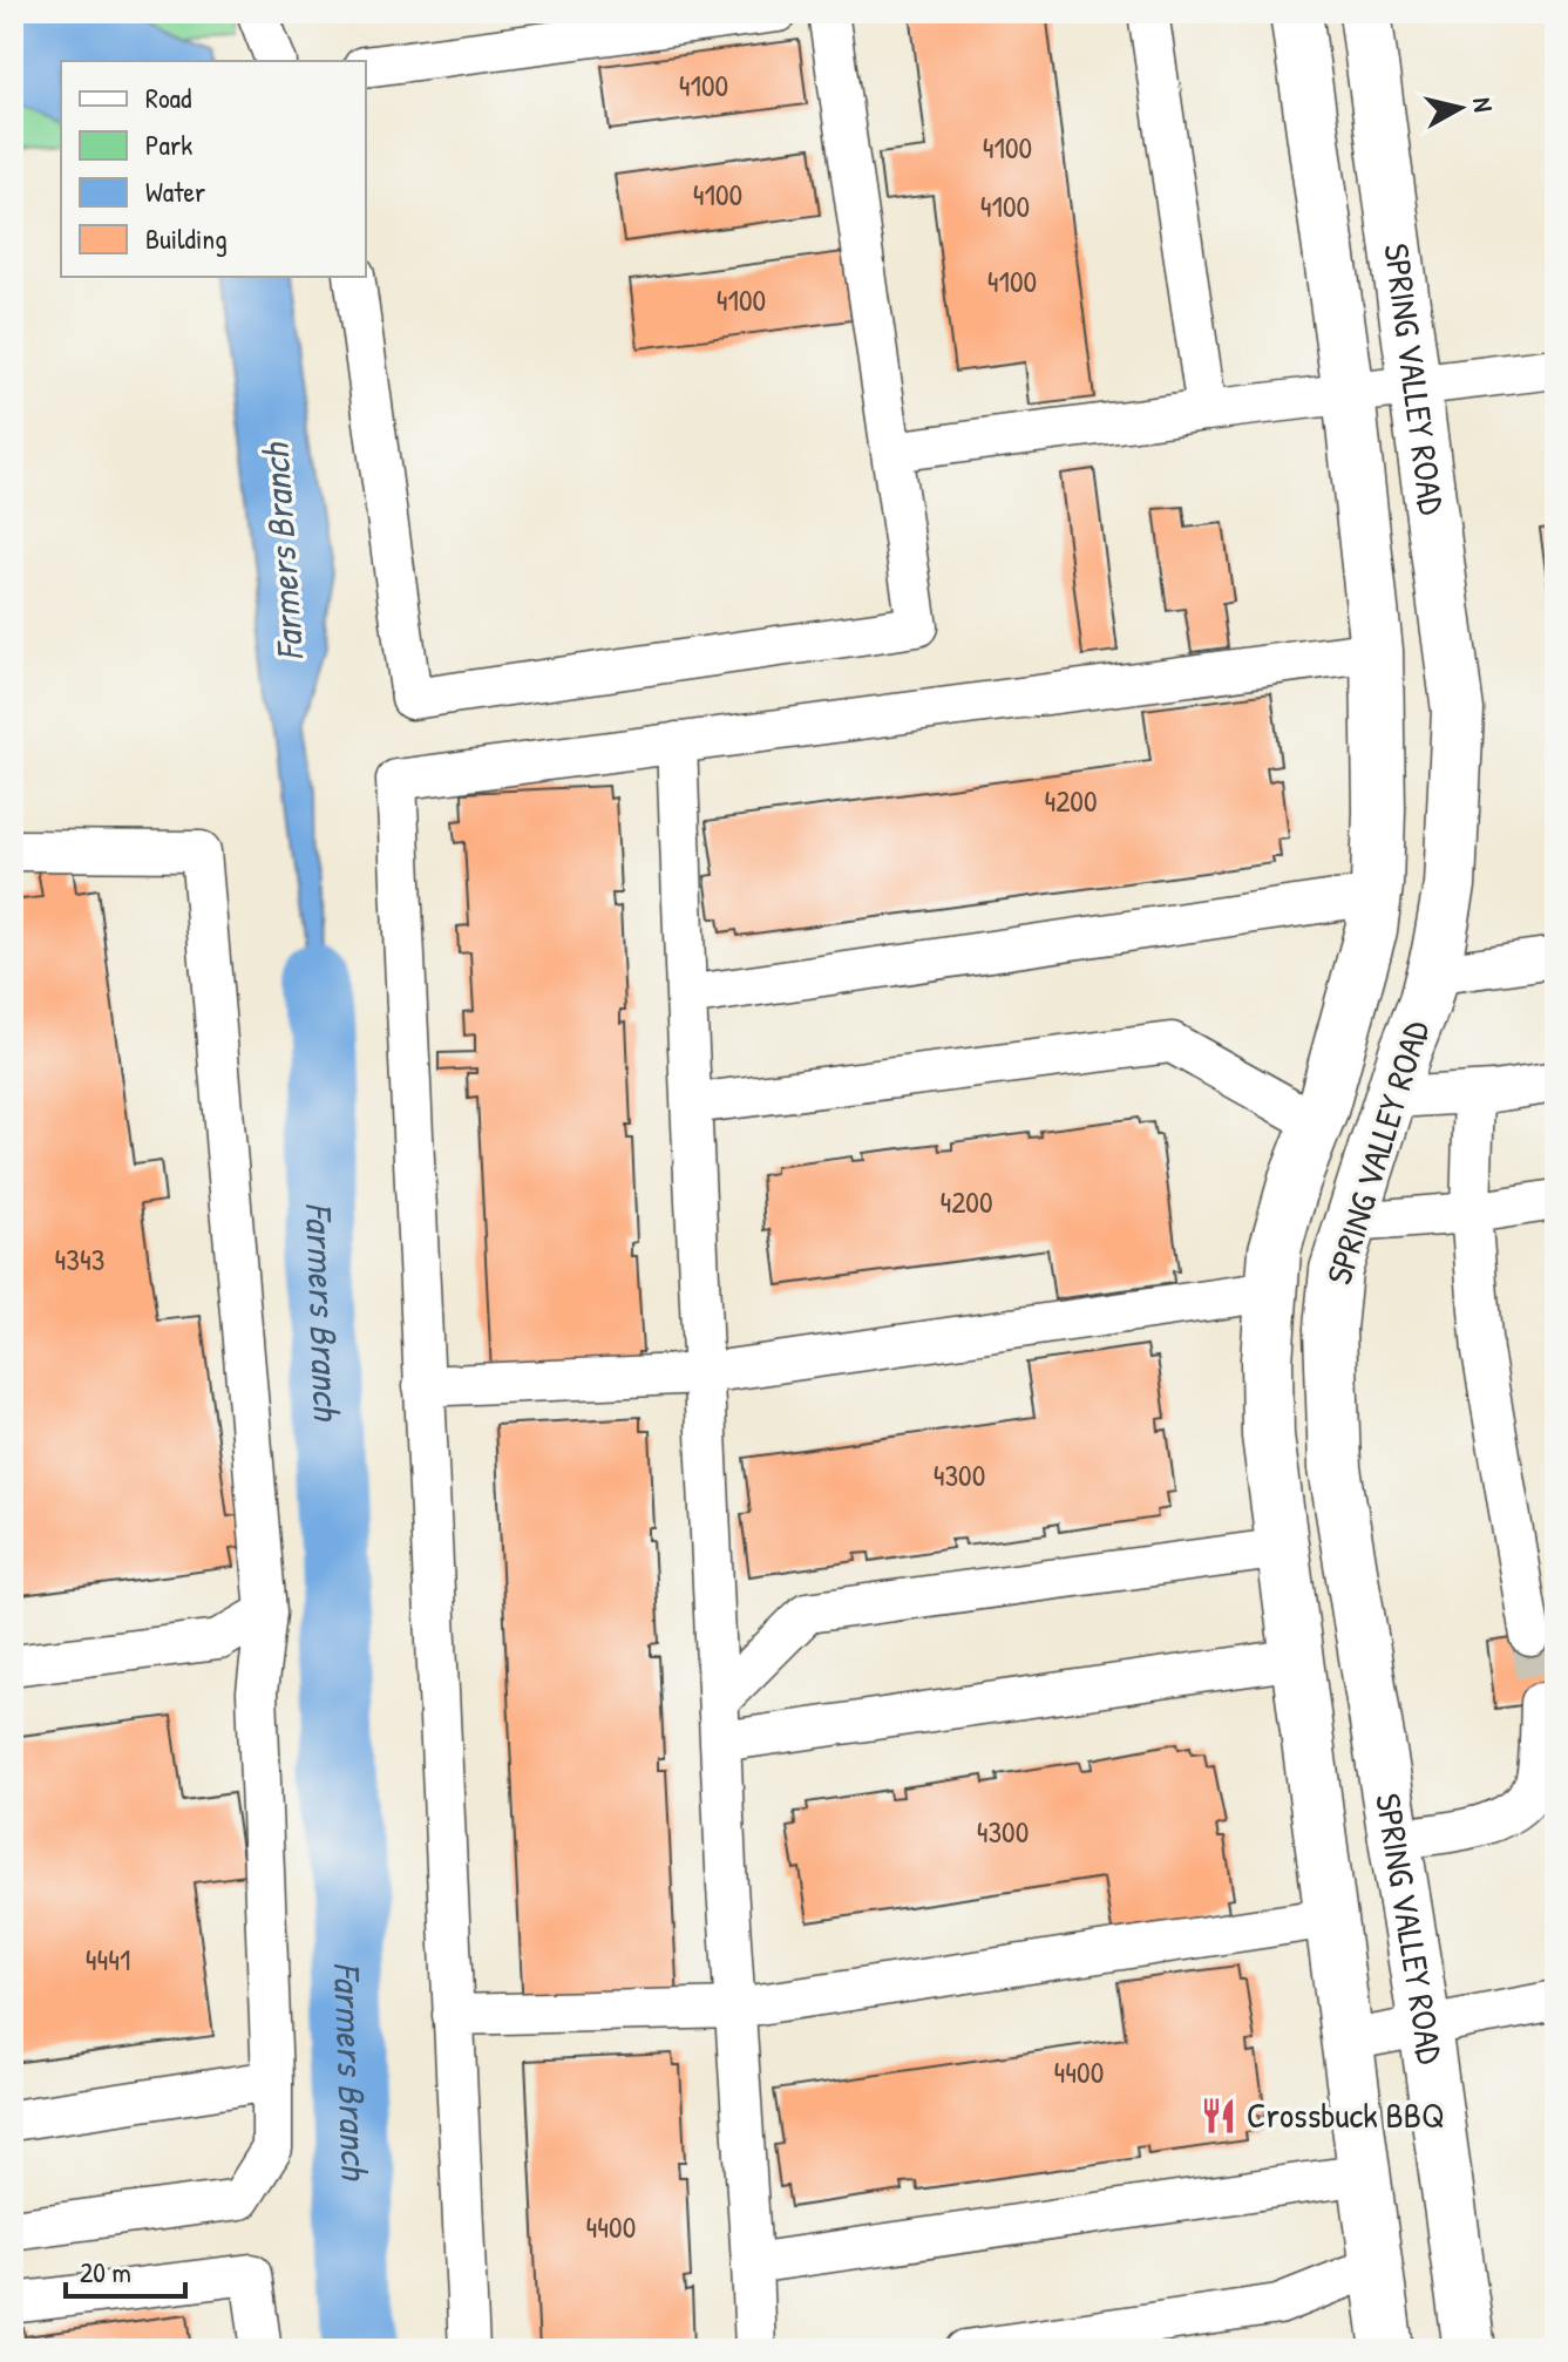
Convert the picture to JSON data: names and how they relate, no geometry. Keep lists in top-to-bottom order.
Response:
{
  "streets": {
    "main road": ["SPRING VALLEY ROAD"]
  },
  "water": ["Farmers Branch"],
  "places": {
    "restaurant": ["Crossbuck BBQ"]
  },
  "house_numbers": [
    "4100",
    "4100",
    "4100",
    "4100",
    "4100",
    "4100",
    "4200",
    "4200",
    "4343",
    "4300",
    "4300",
    "4441",
    "4400",
    "4400"
  ],
  "legend": [
    "Road",
    "Park",
    "Water",
    "Building"
  ],
  "scale_bar": "20 m",
  "north": "right"
}
